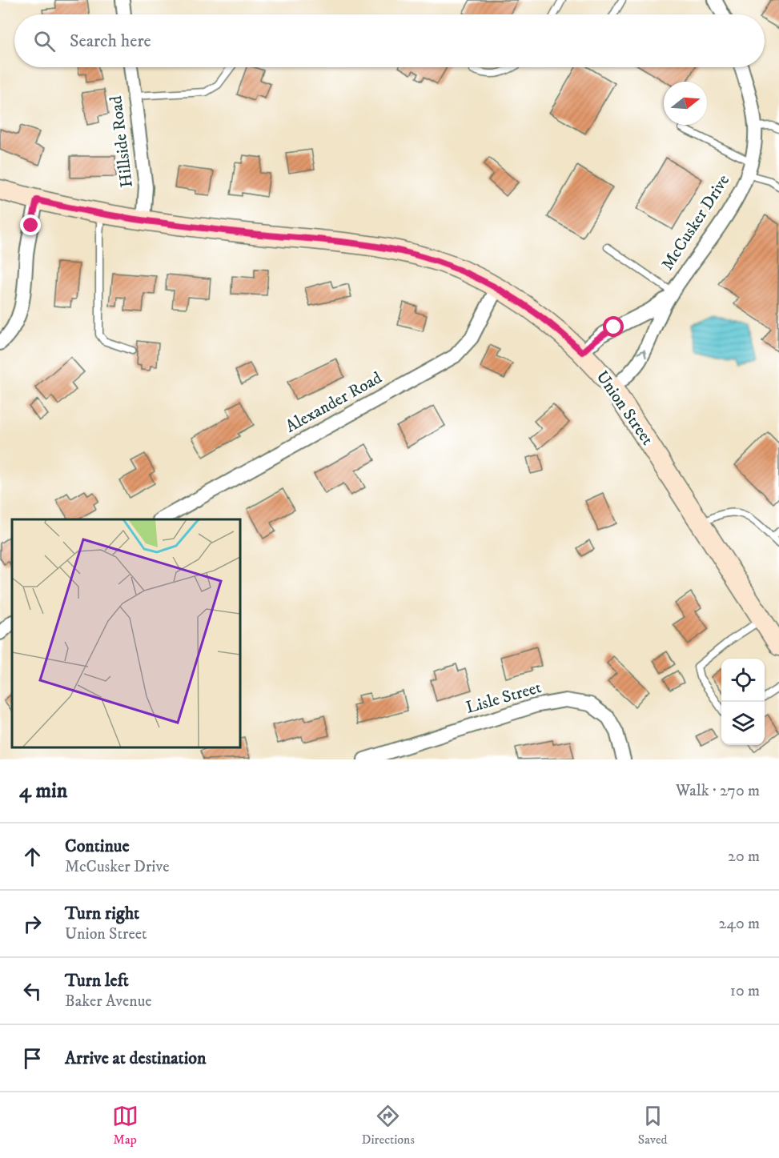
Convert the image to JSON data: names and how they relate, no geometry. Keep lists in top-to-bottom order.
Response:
{
  "streets": {
    "main road": ["Union Street"],
    "street": [
      "Hillside Road",
      "McCusker Drive",
      "Alexander Road",
      "Lisle Street"
    ]
  },
  "crossings": [
    ["Hillside Road", "Union Street"],
    ["McCusker Drive", "Union Street"],
    ["Alexander Road", "Union Street"]
  ],
  "north": "right",
  "page": {
    "search": "Search here",
    "heading": ["4 min", "Walk · 270 m"],
    "list": [
      ["Continue", "McCusker Drive", "20 m"],
      ["Turn right", "Union Street", "240 m"],
      ["Turn left", "Baker Avenue", "10 m"],
      "Arrive at destination"
    ],
    "nav": ["Map", "Directions", "Saved"]
  }
}
